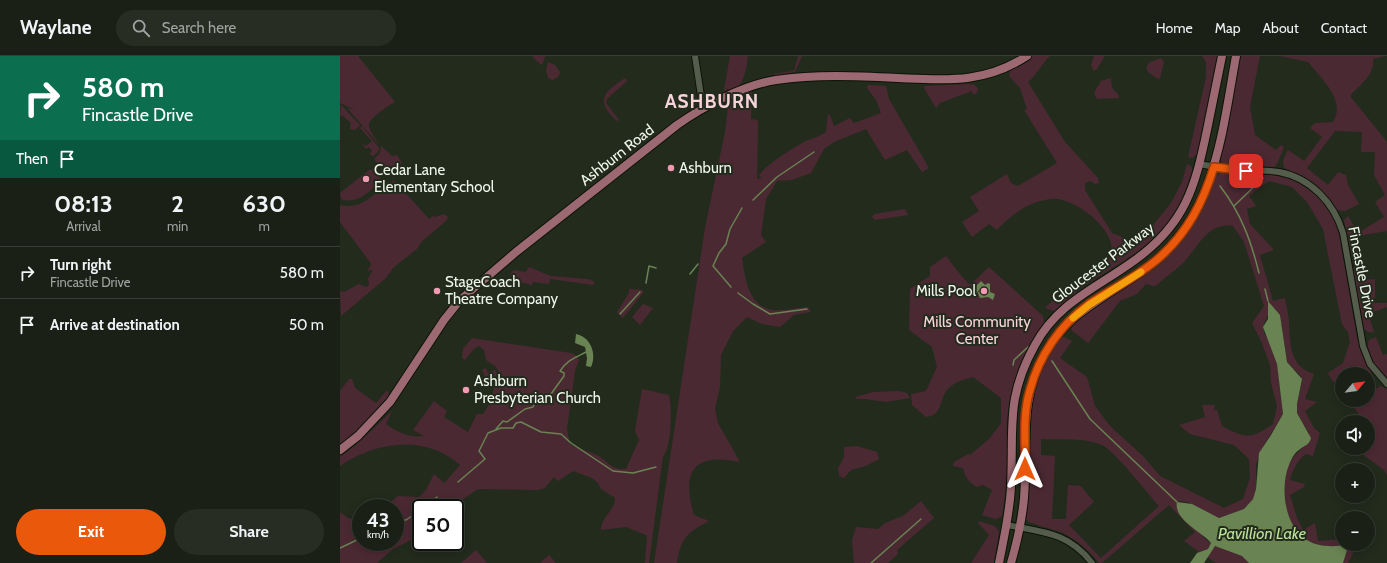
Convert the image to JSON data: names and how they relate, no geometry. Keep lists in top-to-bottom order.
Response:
{
  "streets": {
    "main road": ["Ashburn Road", "Gloucester Parkway"],
    "street": ["Fincastle Drive"]
  },
  "crossings": [
    ["Gloucester Parkway", "Fincastle Drive"]
  ],
  "districts": ["ASHBURN"],
  "water": ["Pavillion Lake"],
  "parks": ["Mills Community Center"],
  "places": [
    "Ashburn",
    "Cedar Lane Elementary School",
    "StageCoach Theatre Company",
    "Mills Pool",
    "Ashburn Presbyterian Church"
  ],
  "north": "top right",
  "page": {
    "header": "Waylane",
    "search": "Search here",
    "nav": [
      "Home",
      "Map",
      "About",
      "Contact"
    ],
    "turn": ["580 m", "Fincastle Drive"],
    "then": "Then",
    "eta": [
      "08:13",
      "Arrival",
      "2",
      "min",
      "630",
      "m"
    ],
    "list": [
      {
        "name": "Turn right",
        "note": "Fincastle Drive",
        "value": "580 m"
      },
      {
        "name": "Arrive at destination",
        "value": "50 m"
      }
    ],
    "map_buttons": ["+", "−"],
    "speed": "43 km/h",
    "limit": "50",
    "buttons": ["Exit", "Share"]
  }
}
